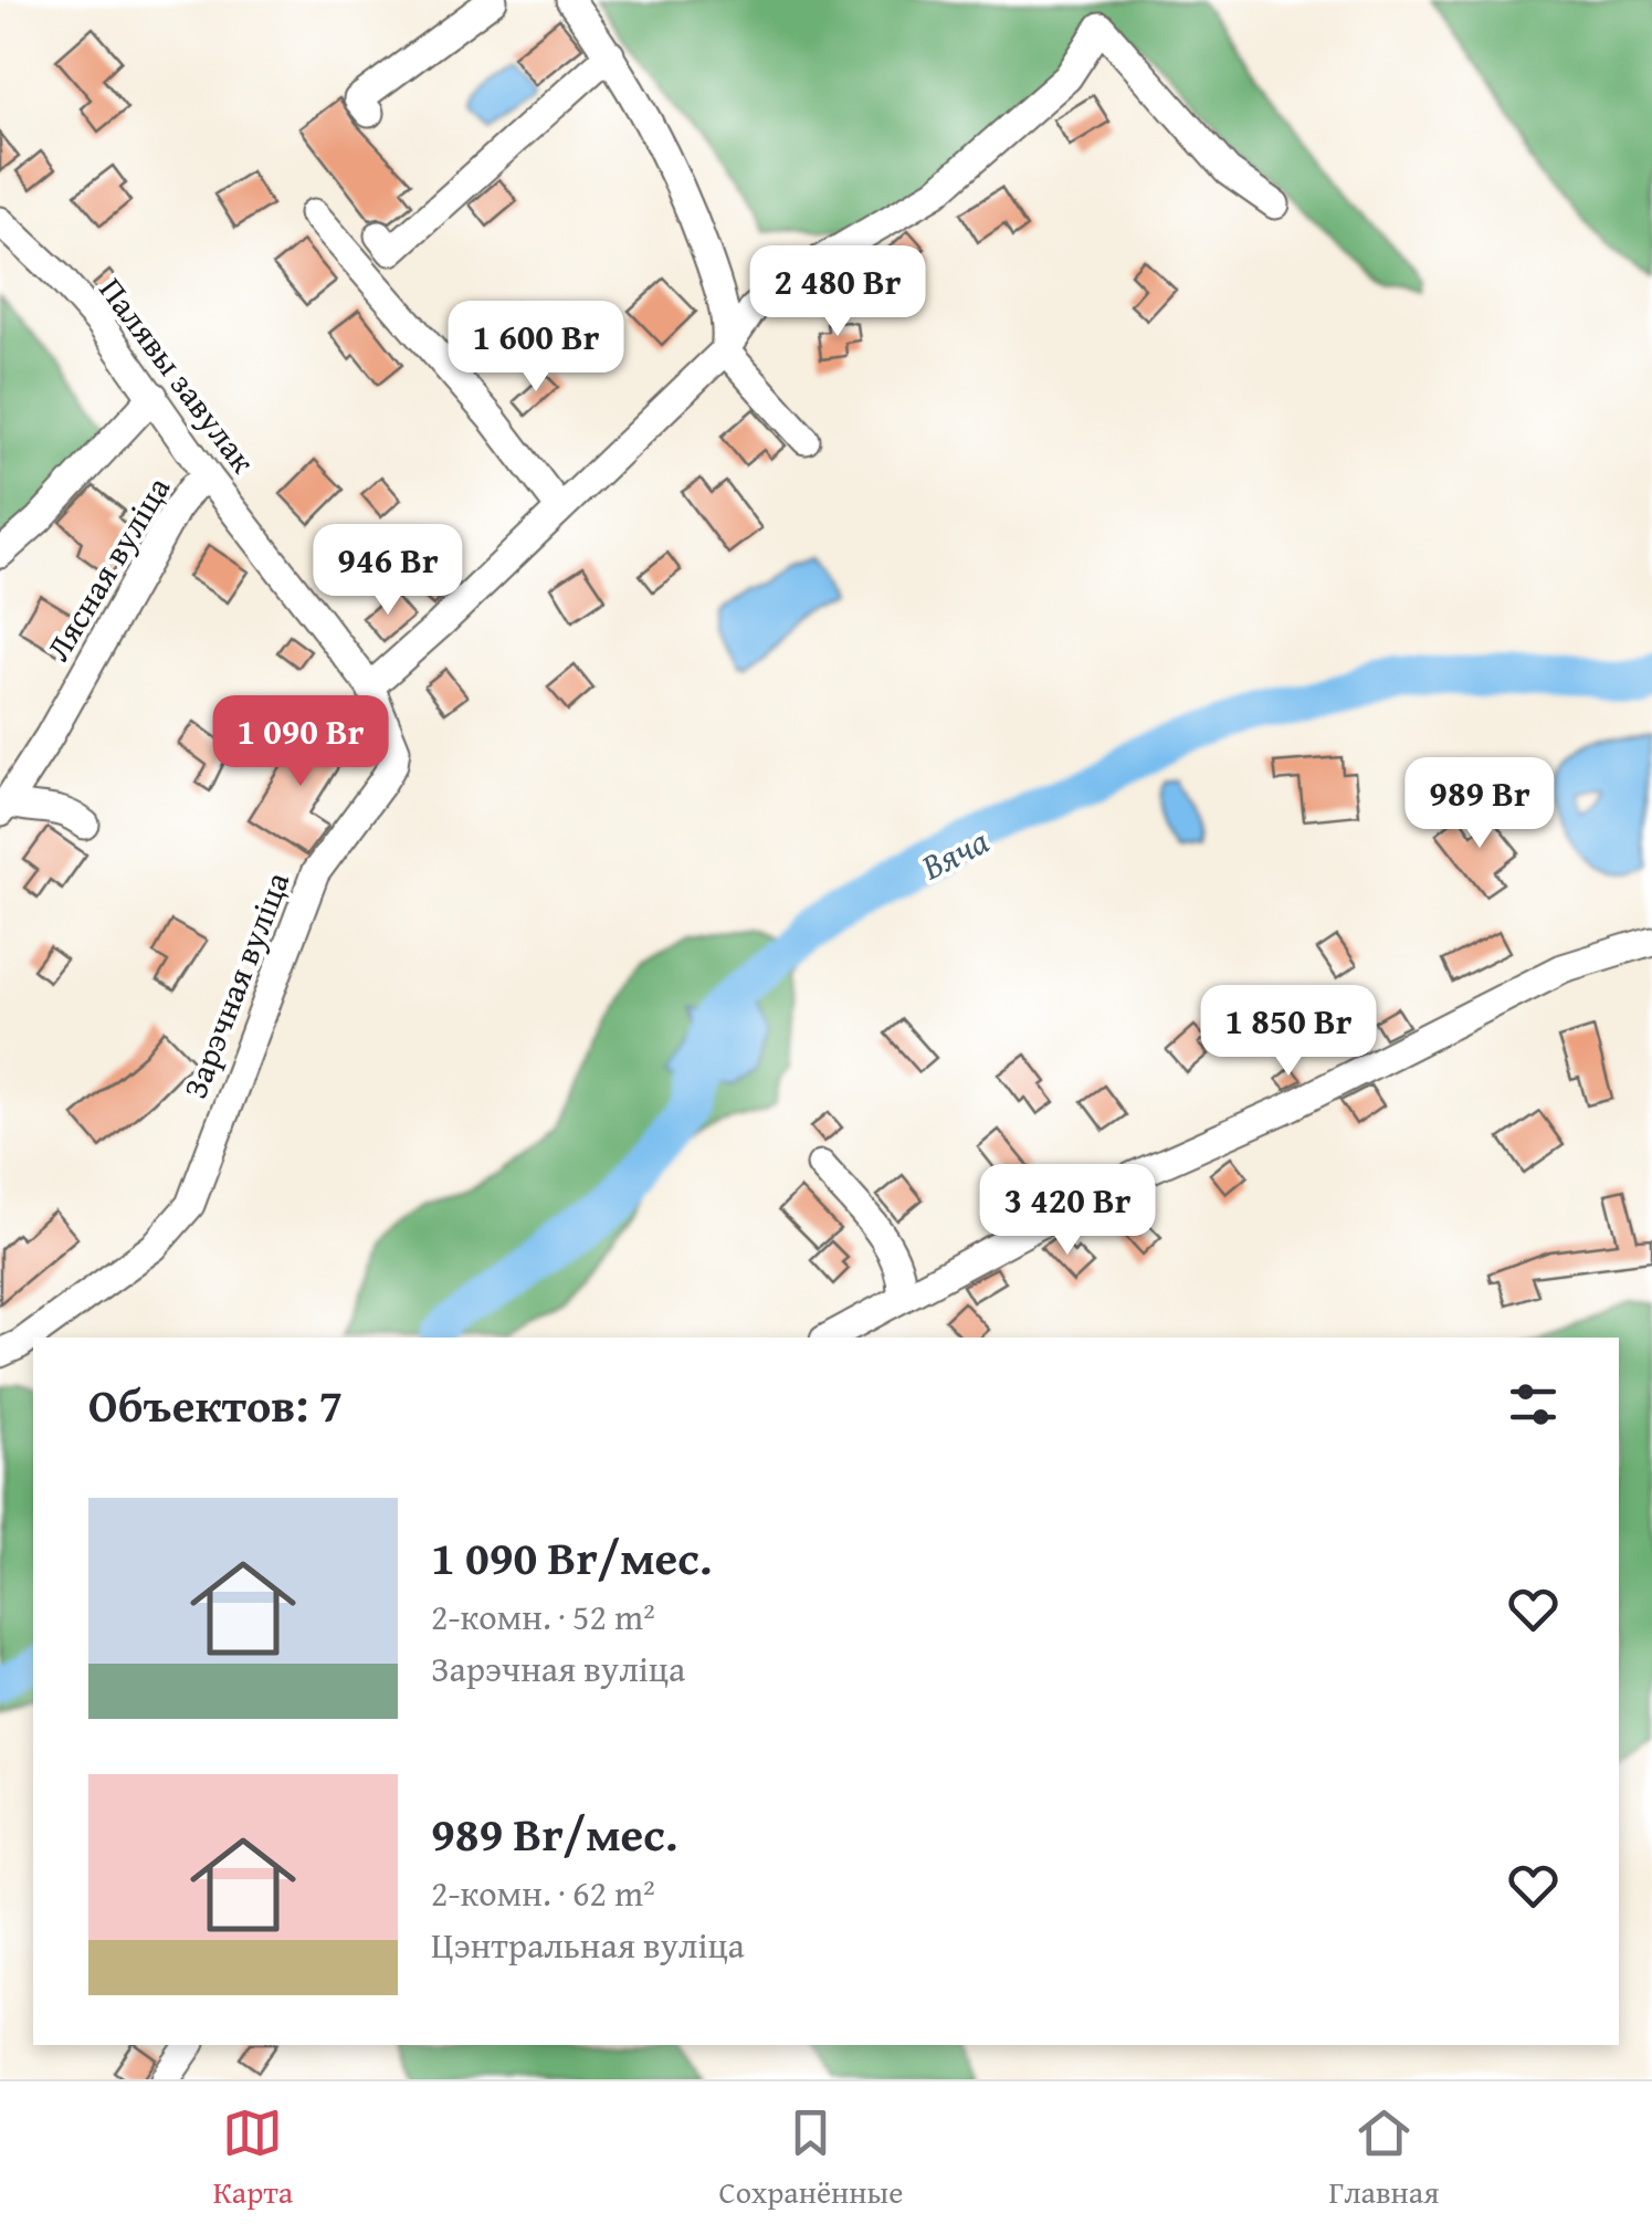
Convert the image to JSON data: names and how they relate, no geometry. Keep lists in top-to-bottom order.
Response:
{
  "streets": {
    "street": ["Палявы завулак", "Лясная вуліца", "Зарэчная вуліца"]
  },
  "crossings": [
    ["Палявы завулак", "Лясная вуліца"],
    ["Палявы завулак", "Зарэчная вуліца"]
  ],
  "water": ["Вяча"],
  "page": {
    "price": [
      "2 480 Br",
      "1 600 Br",
      "946 Br",
      "1 090 Br",
      "989 Br",
      "1 850 Br",
      "3 420 Br"
    ],
    "heading": "Объектов: 7",
    "list": [
      {
        "name": "1 090 Br/мес.",
        "note": "2-комн. · 52 m² · Зарэчная вуліца"
      },
      {
        "name": "989 Br/мес.",
        "note": "2-комн. · 62 m² · Цэнтральная вуліца"
      }
    ],
    "tabs": ["Карта", "Сохранённые", "Главная"]
  }
}
